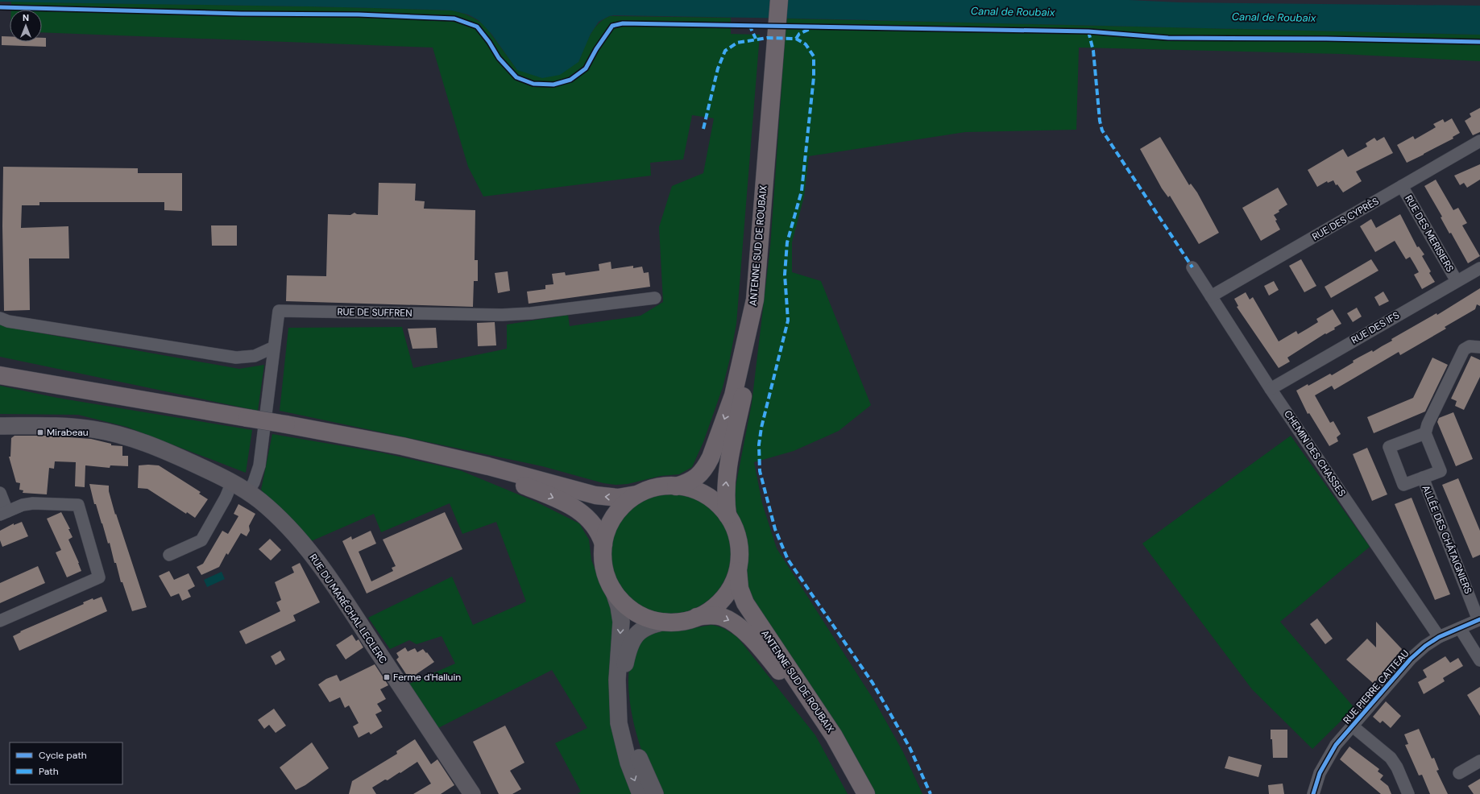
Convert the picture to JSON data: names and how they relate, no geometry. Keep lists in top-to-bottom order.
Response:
{
  "streets": {
    "highway": ["ANTENNE SUD DE ROUBAIX"],
    "street": [
      "RUE DES CYPRÈS",
      "RUE DES MERISIERS",
      "RUE DE SUFFREN",
      "RUE DES IFS",
      "CHEMIN DES CHASSES",
      "ALLÉE DES CHÂTAIGNIERS",
      "RUE DU MARÉCHAL LECLERC",
      "RUE PIERRE CATTEAU"
    ]
  },
  "crossings": [
    ["RUE DES CYPRÈS", "RUE DES MERISIERS"],
    ["RUE DES CYPRÈS", "CHEMIN DES CHASSES"],
    ["RUE DES MERISIERS", "RUE DES IFS"],
    ["RUE DE SUFFREN", "RUE DU MARÉCHAL LECLERC"],
    ["RUE DES IFS", "CHEMIN DES CHASSES"],
    ["CHEMIN DES CHASSES", "RUE PIERRE CATTEAU"],
    ["ALLÉE DES CHÂTAIGNIERS", "RUE PIERRE CATTEAU"]
  ],
  "water": ["Canal de Roubaix"],
  "places": {
    "transit": ["Mirabeau", "Ferme d'Halluin"]
  },
  "legend": ["Cycle path", "Path"],
  "north": "top"
}
